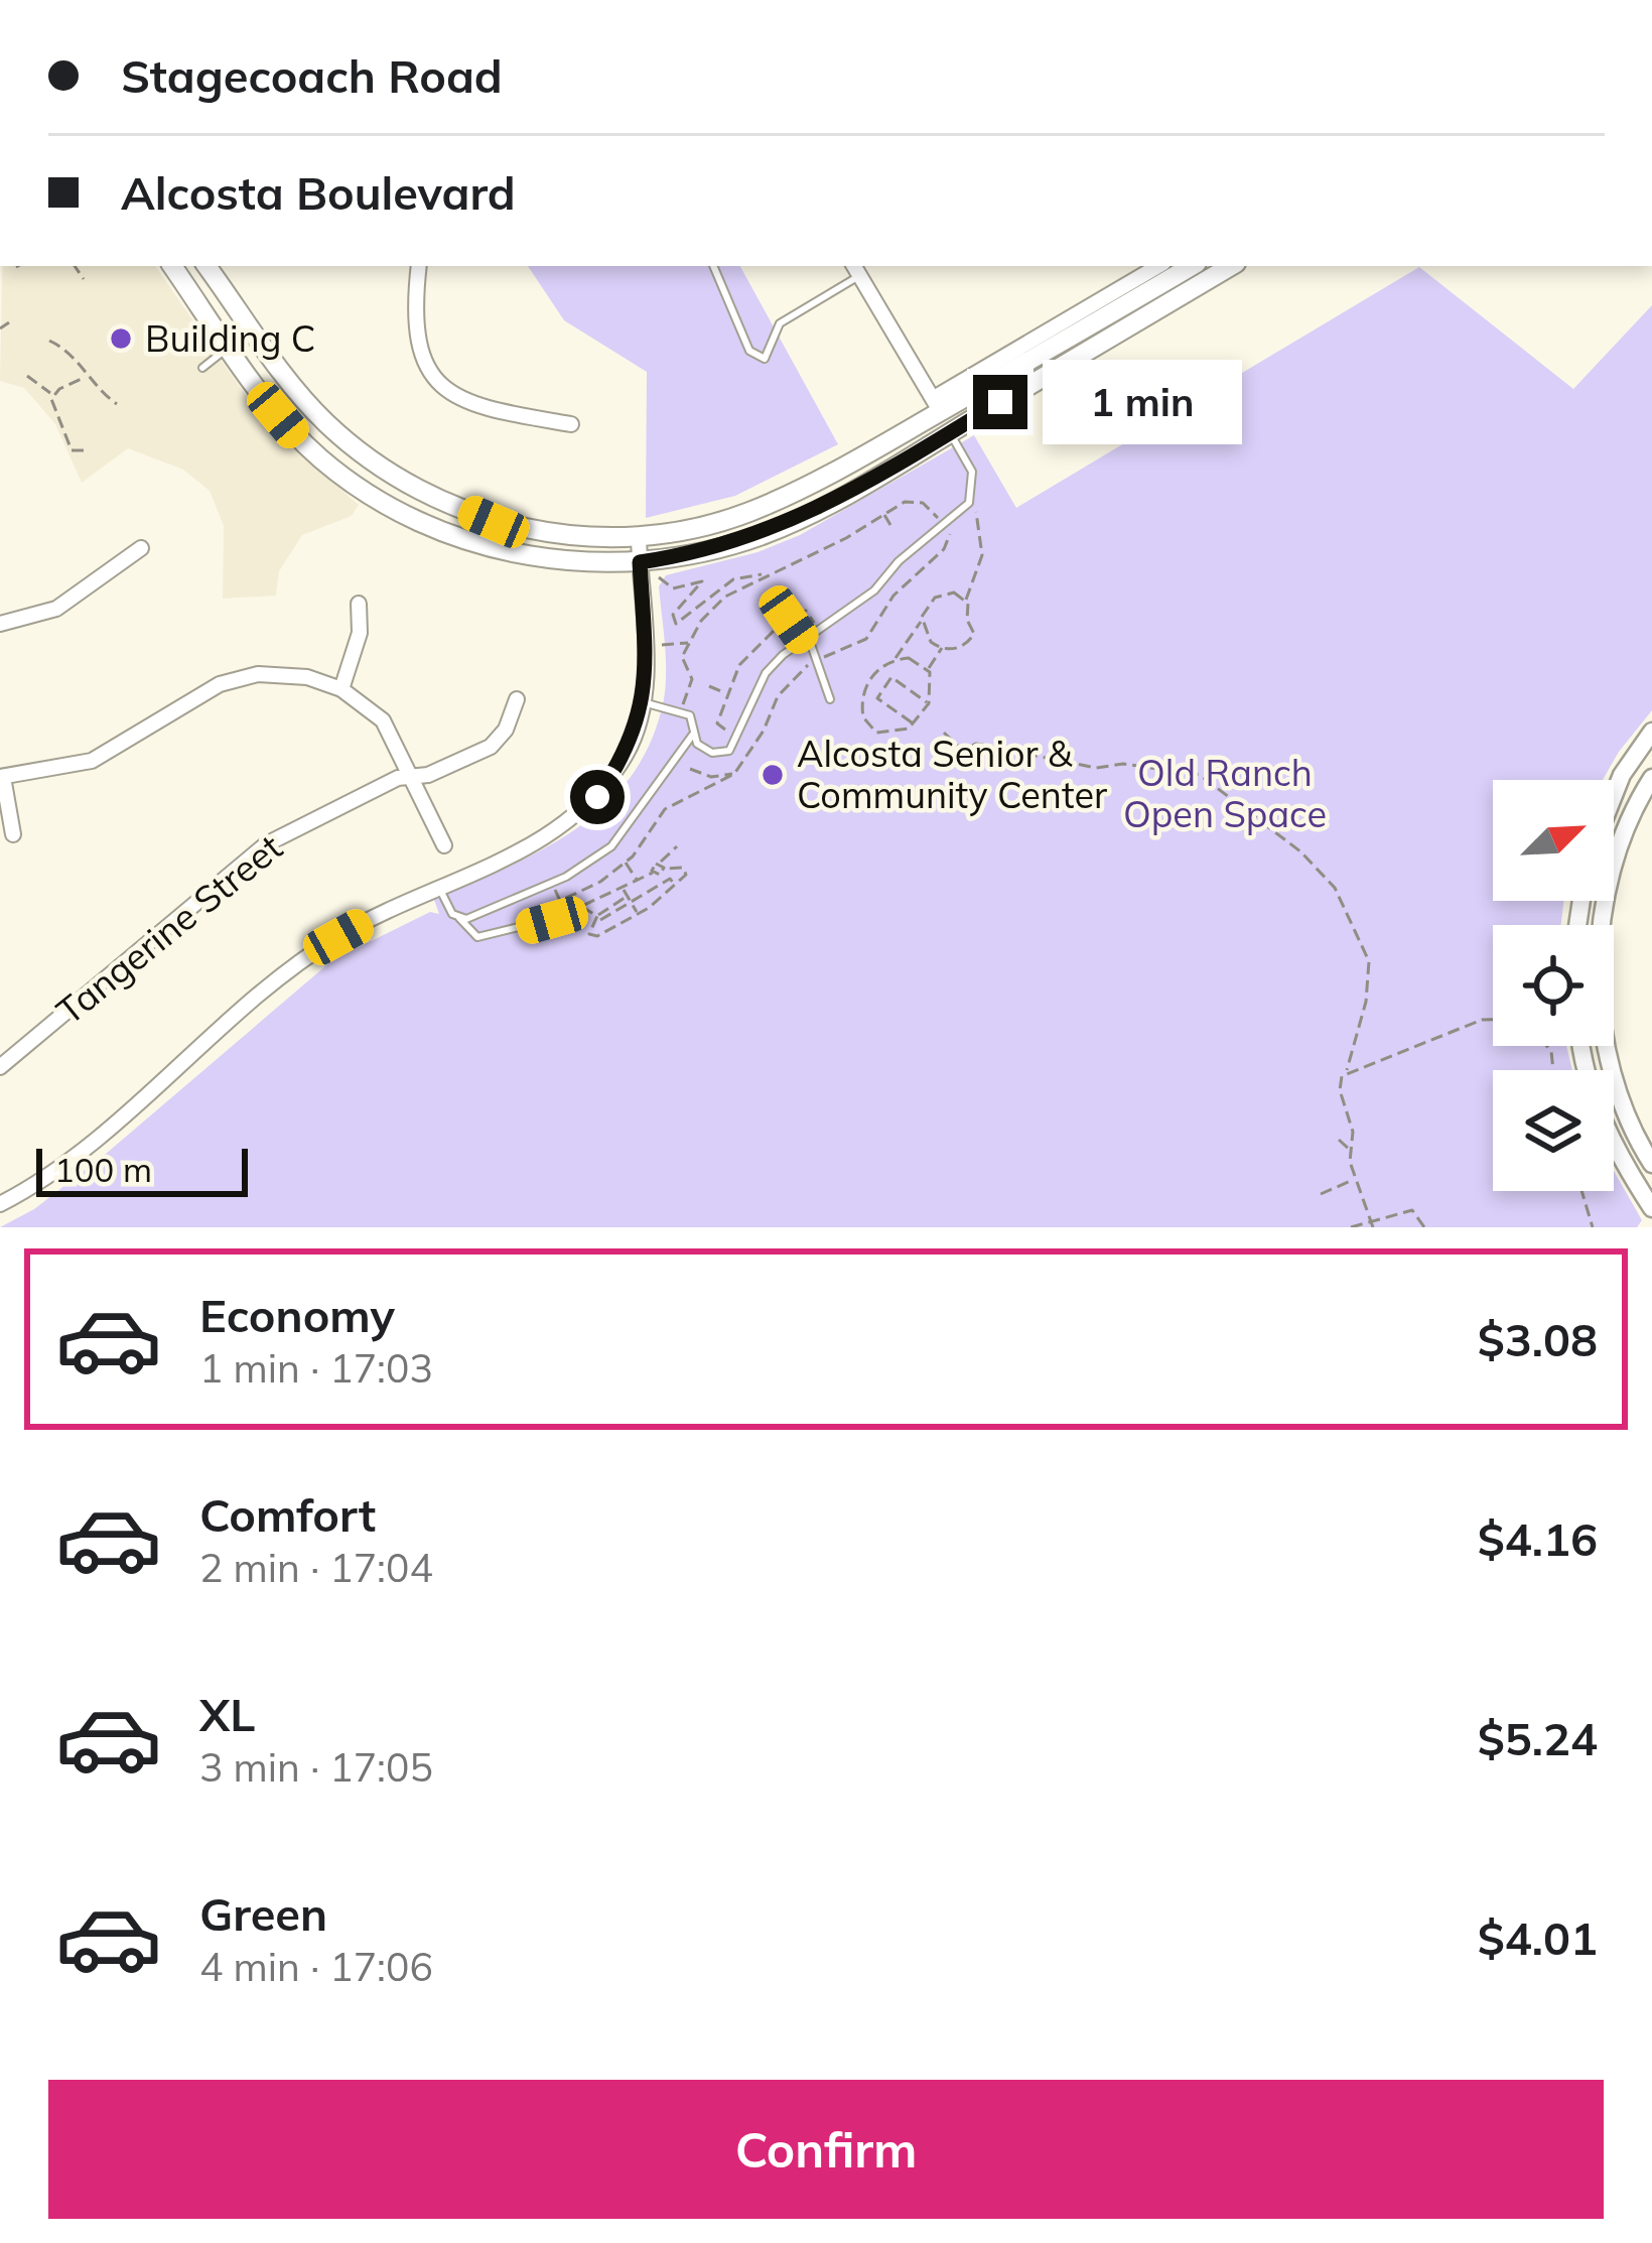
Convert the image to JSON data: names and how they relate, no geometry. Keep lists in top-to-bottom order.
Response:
{
  "streets": {
    "street": ["Tangerine Street"]
  },
  "parks": ["Old Ranch Open Space"],
  "places": ["Building C", "Alcosta Senior & Community Center"],
  "scale_bar": "100 m",
  "north": "top right",
  "page": {
    "banner": ["Stagecoach Road", "Alcosta Boulevard"],
    "bubble": "1 min",
    "scale": "100 m",
    "list": [
      {
        "name": "Economy",
        "note": "1 min · 17:03",
        "value": "$3.08"
      },
      {
        "name": "Comfort",
        "note": "2 min · 17:04",
        "value": "$4.16"
      },
      {
        "name": "XL",
        "note": "3 min · 17:05",
        "value": "$5.24"
      },
      {
        "name": "Green",
        "note": "4 min · 17:06",
        "value": "$4.01"
      }
    ],
    "buttons": "Confirm"
  }
}
